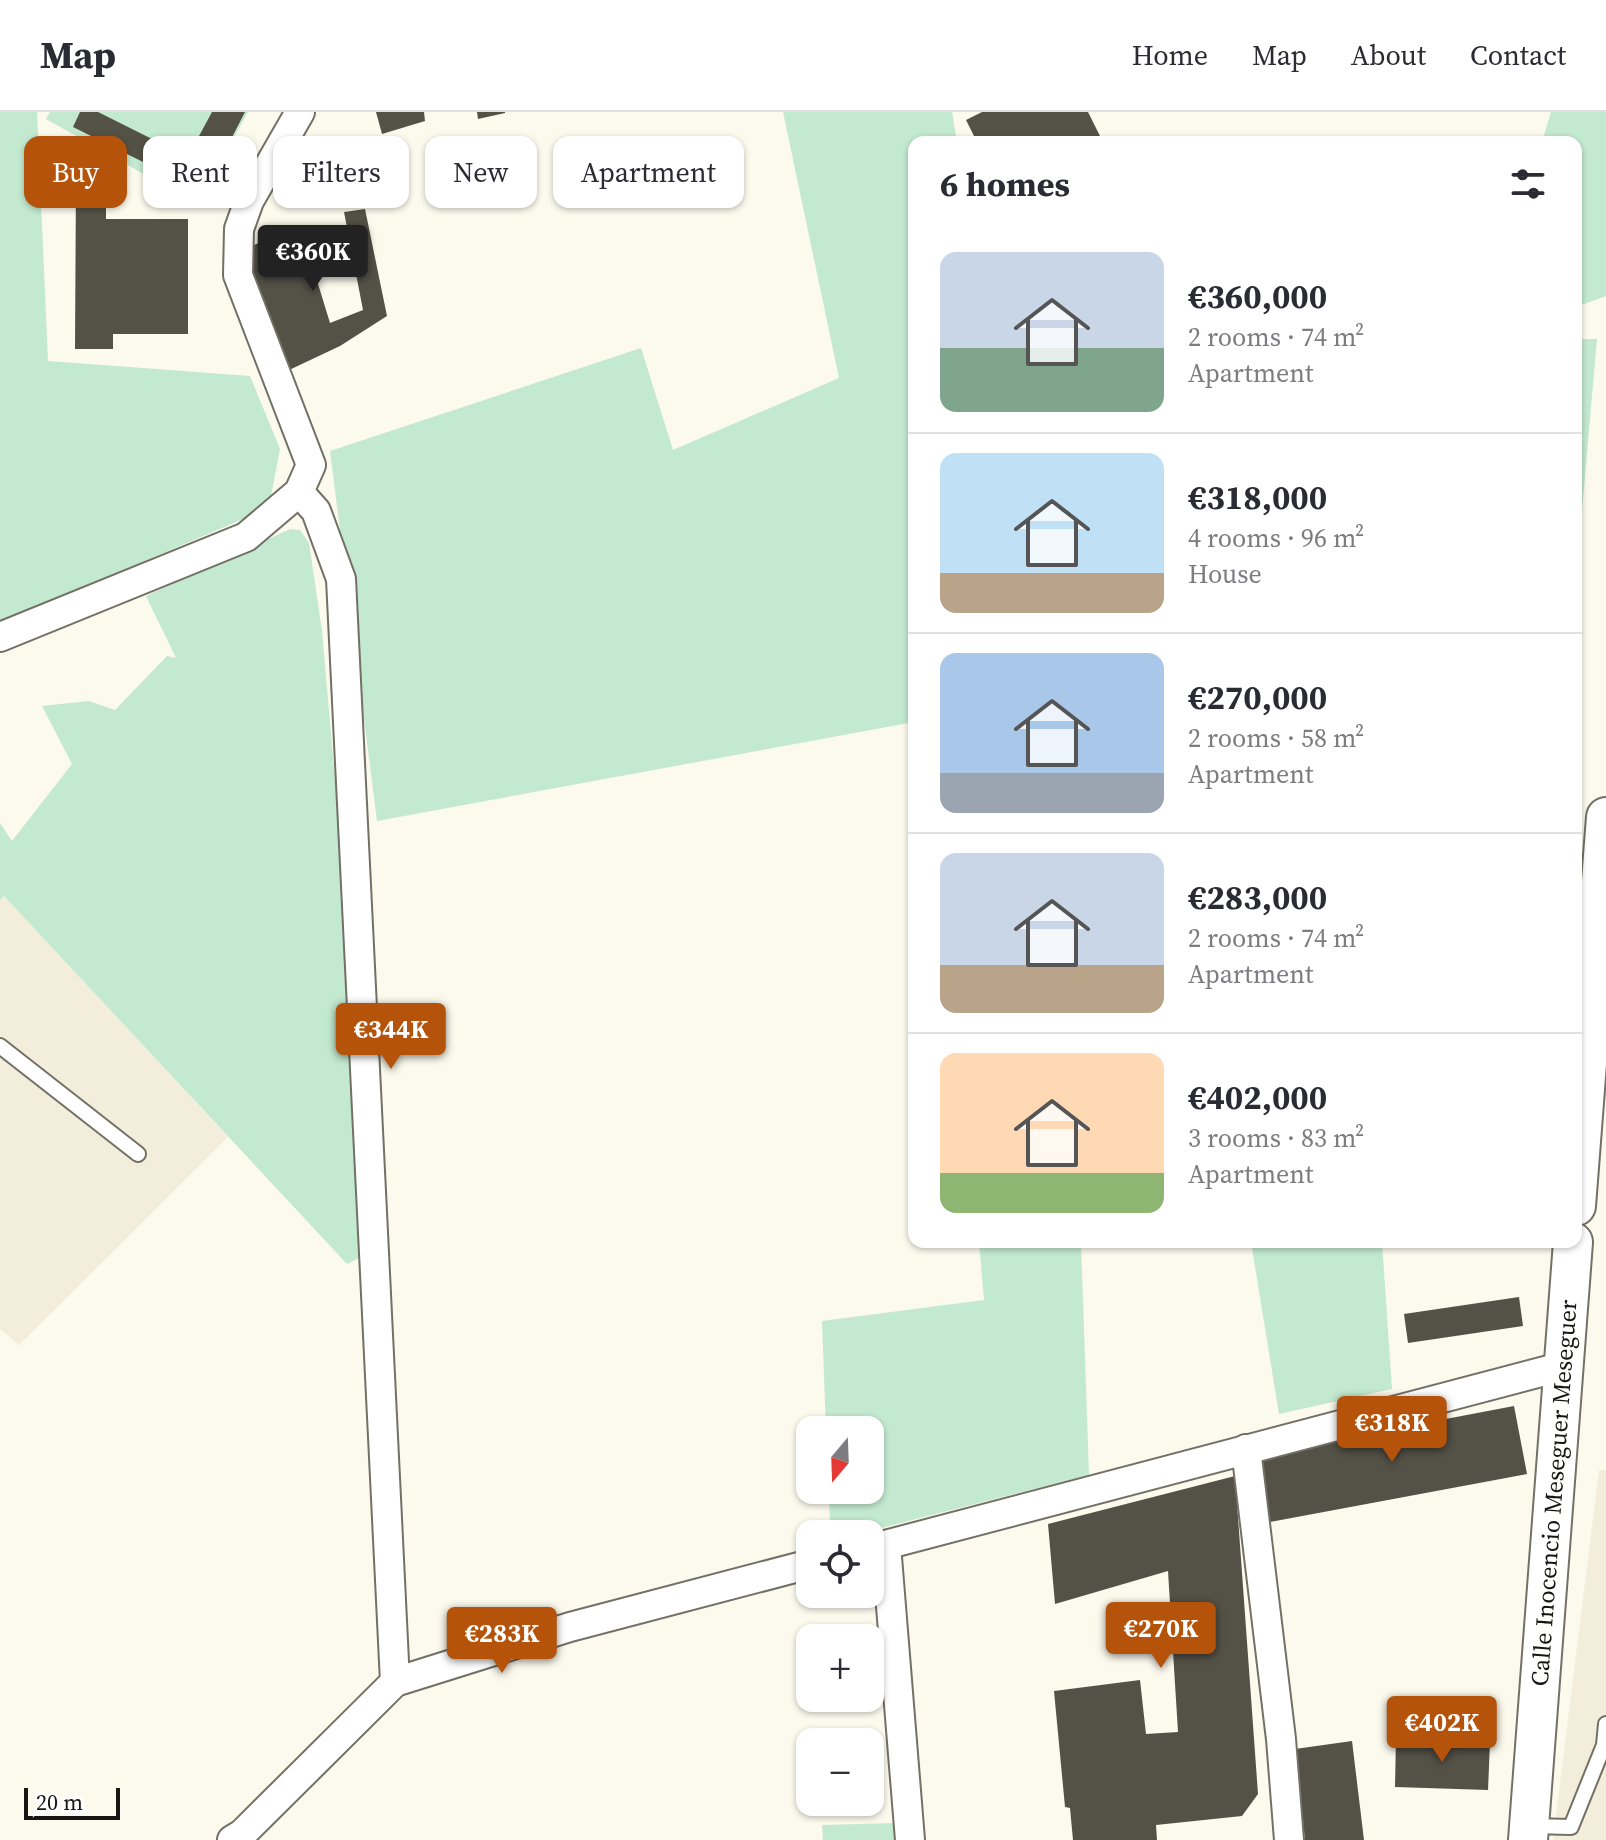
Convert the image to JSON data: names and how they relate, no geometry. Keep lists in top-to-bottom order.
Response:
{
  "streets": {
    "street": ["Calle Inocencio Meseguer Meseguer"]
  },
  "scale_bar": "20 m",
  "north": "bottom",
  "page": {
    "header": "Map",
    "nav": [
      "Home",
      "Map",
      "About",
      "Contact"
    ],
    "chip": [
      "Buy",
      "Rent",
      "Filters",
      "New",
      "Apartment"
    ],
    "heading": "6 homes",
    "price": [
      "€360K",
      "€344K",
      "€318K",
      "€270K",
      "€283K",
      "€402K"
    ],
    "list": [
      {
        "name": "€360,000",
        "note": "2 rooms · 74 m² · Apartment"
      },
      {
        "name": "€318,000",
        "note": "4 rooms · 96 m² · House"
      },
      {
        "name": "€270,000",
        "note": "2 rooms · 58 m² · Apartment"
      },
      {
        "name": "€283,000",
        "note": "2 rooms · 74 m² · Apartment"
      },
      {
        "name": "€402,000",
        "note": "3 rooms · 83 m² · Apartment"
      }
    ],
    "map_buttons": ["+", "−"],
    "scale": "20 m"
  }
}
